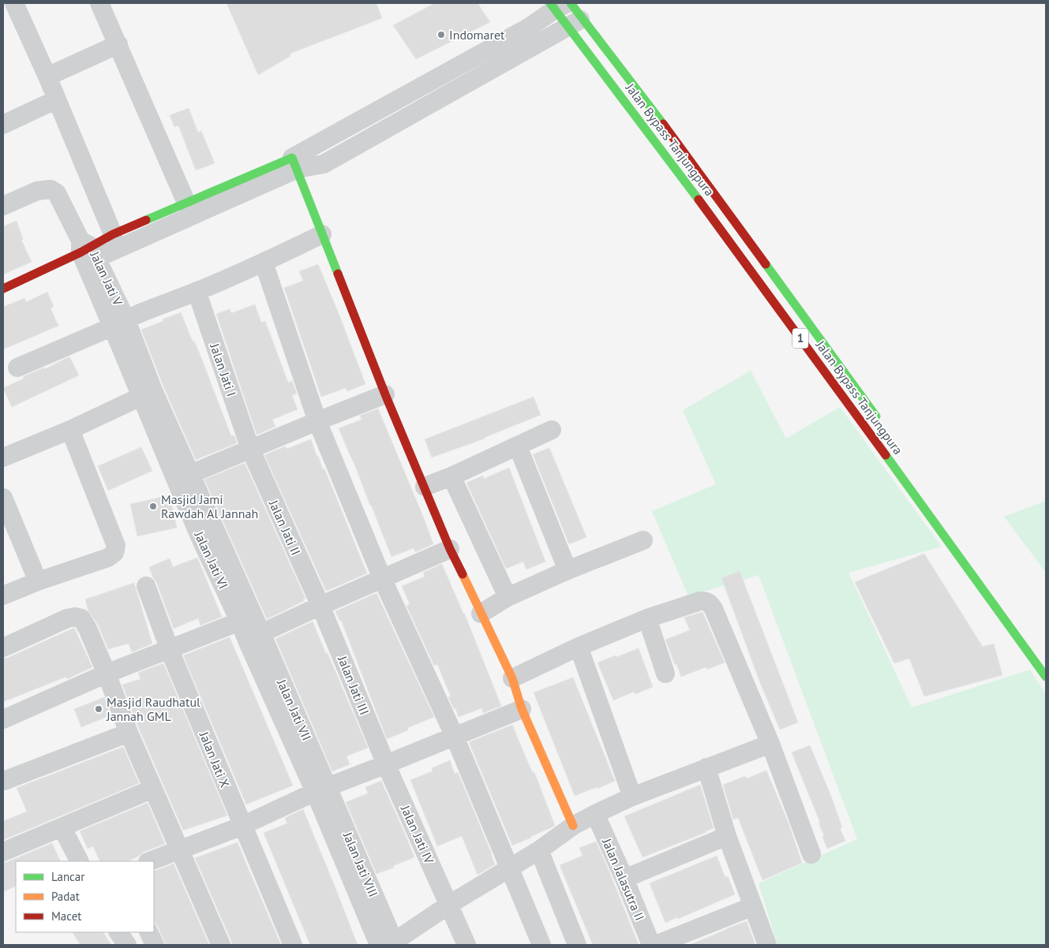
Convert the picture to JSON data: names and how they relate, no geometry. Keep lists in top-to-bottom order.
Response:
{
  "streets": {
    "main road": ["Jalan Bypass Tanjungpura", "1"],
    "street": [
      "Jalan Jati V",
      "Jalan Jati I",
      "Jalan Jati II",
      "Jalan Jati VI",
      "Jalan Jati III",
      "Jalan Jati VII",
      "Jalan Jati X",
      "Jalan Jati IV",
      "Jalan Jati VIII",
      "Jalan Jalasutra II"
    ]
  },
  "crossings": [
    ["Jalan Jati V", "Jalan Jati VI"],
    ["Jalan Jati I", "Jalan Jati II"],
    ["Jalan Jati II", "Jalan Jati III"],
    ["Jalan Jati VI", "Jalan Jati VII"],
    ["Jalan Jati III", "Jalan Jati IV"],
    ["Jalan Jati VII", "Jalan Jati VIII"]
  ],
  "places": ["Indomaret", "Masjid Jami Rawdah Al Jannah", "Masjid Raudhatul Jannah GML"],
  "legend": ["Lancar", "Padat", "Macet"]
}
